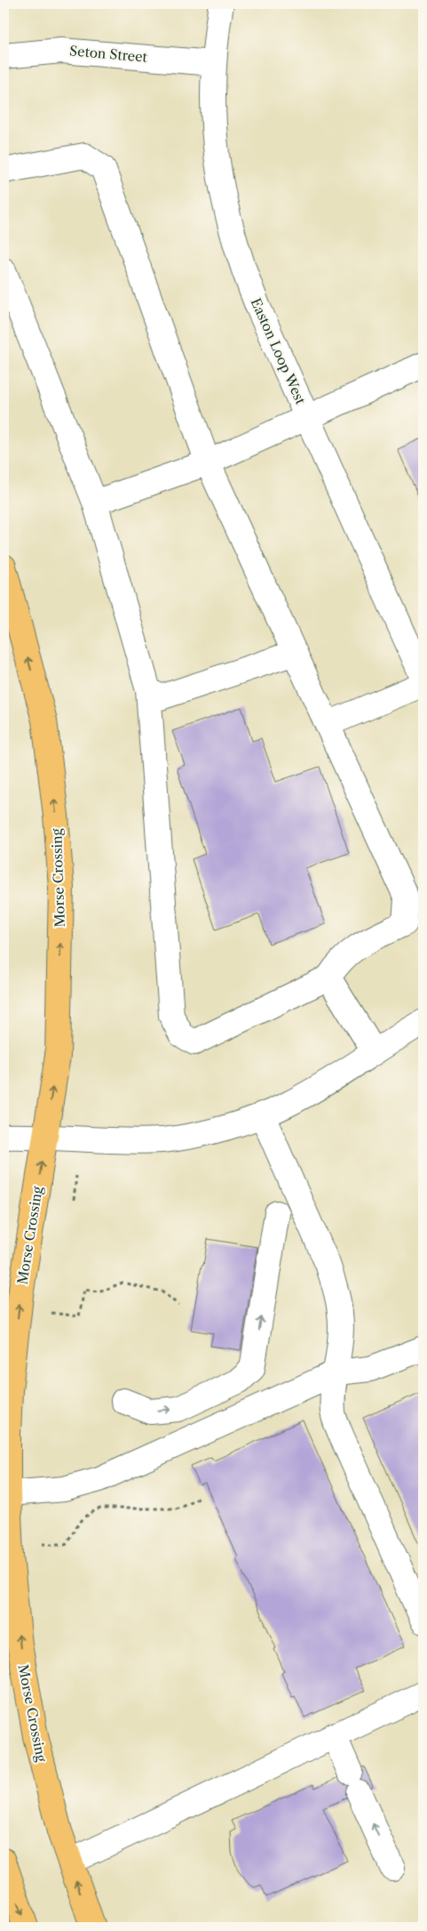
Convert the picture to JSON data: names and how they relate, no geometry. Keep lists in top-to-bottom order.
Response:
{
  "streets": {
    "main road": ["Morse Crossing"],
    "street": ["Seton Street", "Easton Loop West"]
  },
  "crossings": [
    ["Seton Street", "Easton Loop West"]
  ],
  "one_way": ["Morse Crossing"]
}
